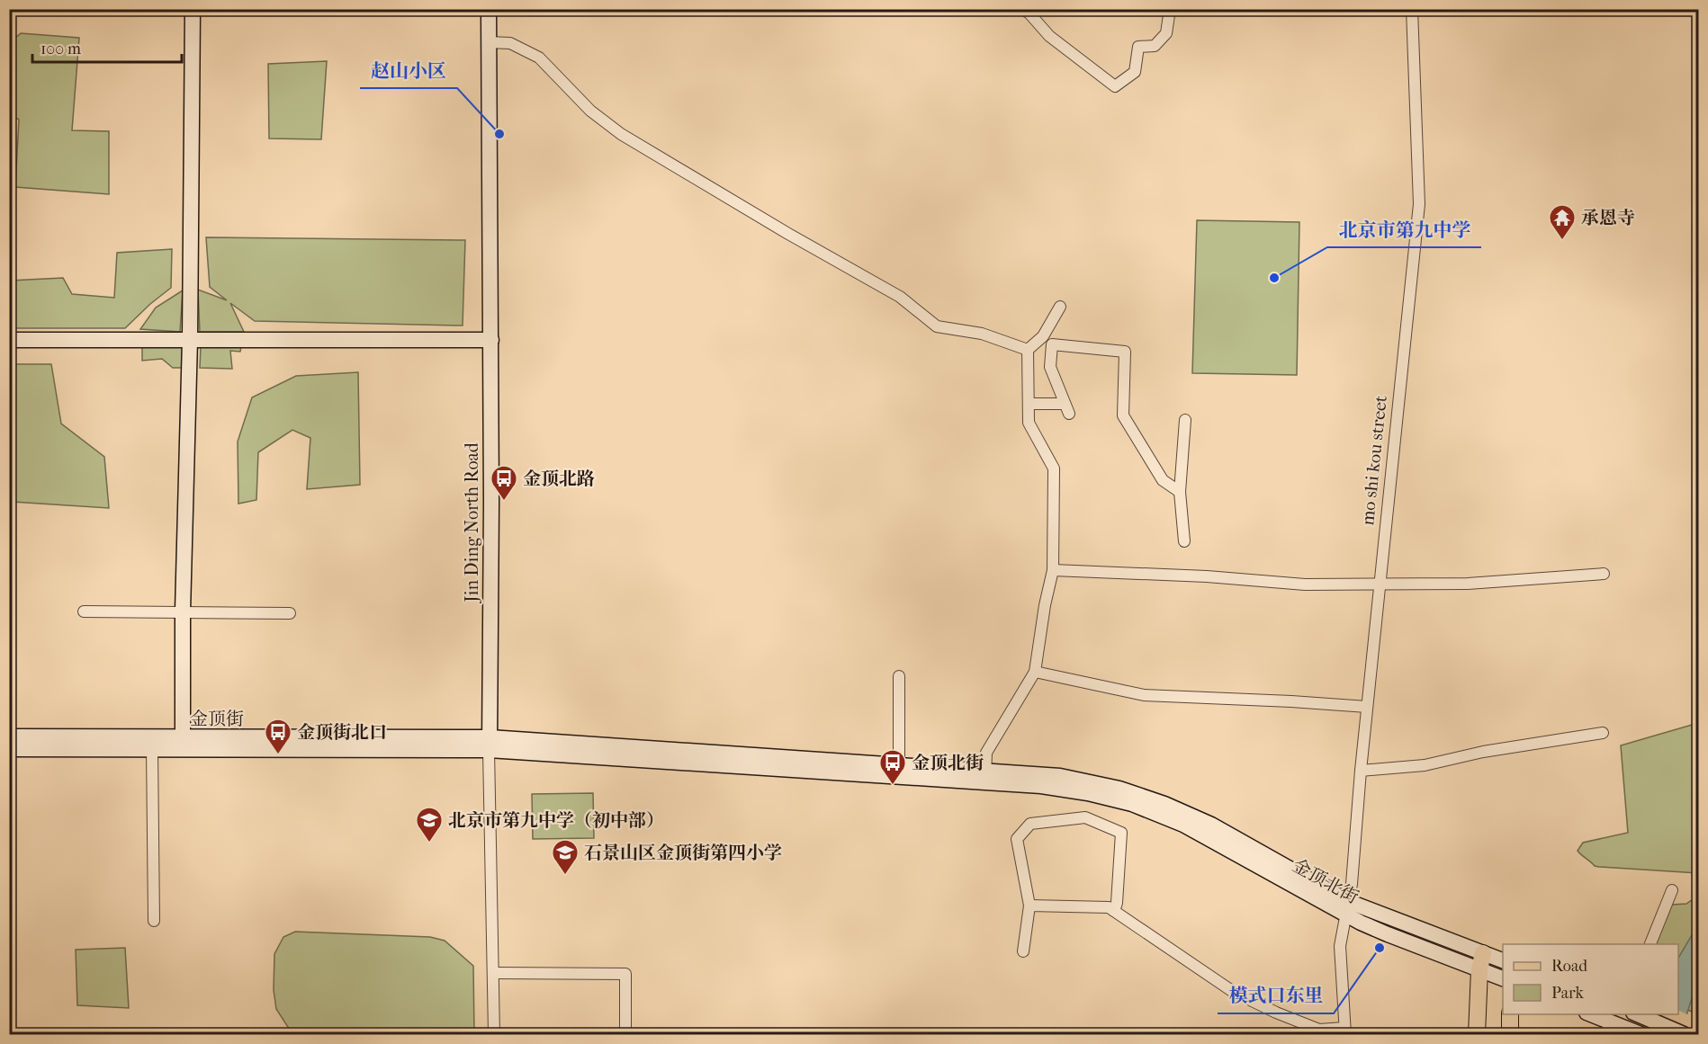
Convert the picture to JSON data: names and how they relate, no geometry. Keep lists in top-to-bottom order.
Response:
{
  "streets": {
    "main road": ["Jin Ding North Road", "金顶街", "金顶北街"],
    "street": ["mo shi kou street"]
  },
  "crossings": [
    ["mo shi kou street", "金顶北街"],
    ["Jin Ding North Road", "金顶街"],
    ["Jin Ding North Road", "金顶北街"],
    ["金顶街", "金顶北街"]
  ],
  "places": {
    "other": ["赵山小区", "北京市第九中学", "模式口东里"],
    "temple": ["承恩寺"],
    "bus stop": ["金顶北路", "金顶街北口", "金顶北街"],
    "school or university": ["北京市第九中学（初中部）", "石景山区金顶街第四小学"]
  },
  "legend": ["Road", "Park"],
  "scale_bar": "100 m"
}
